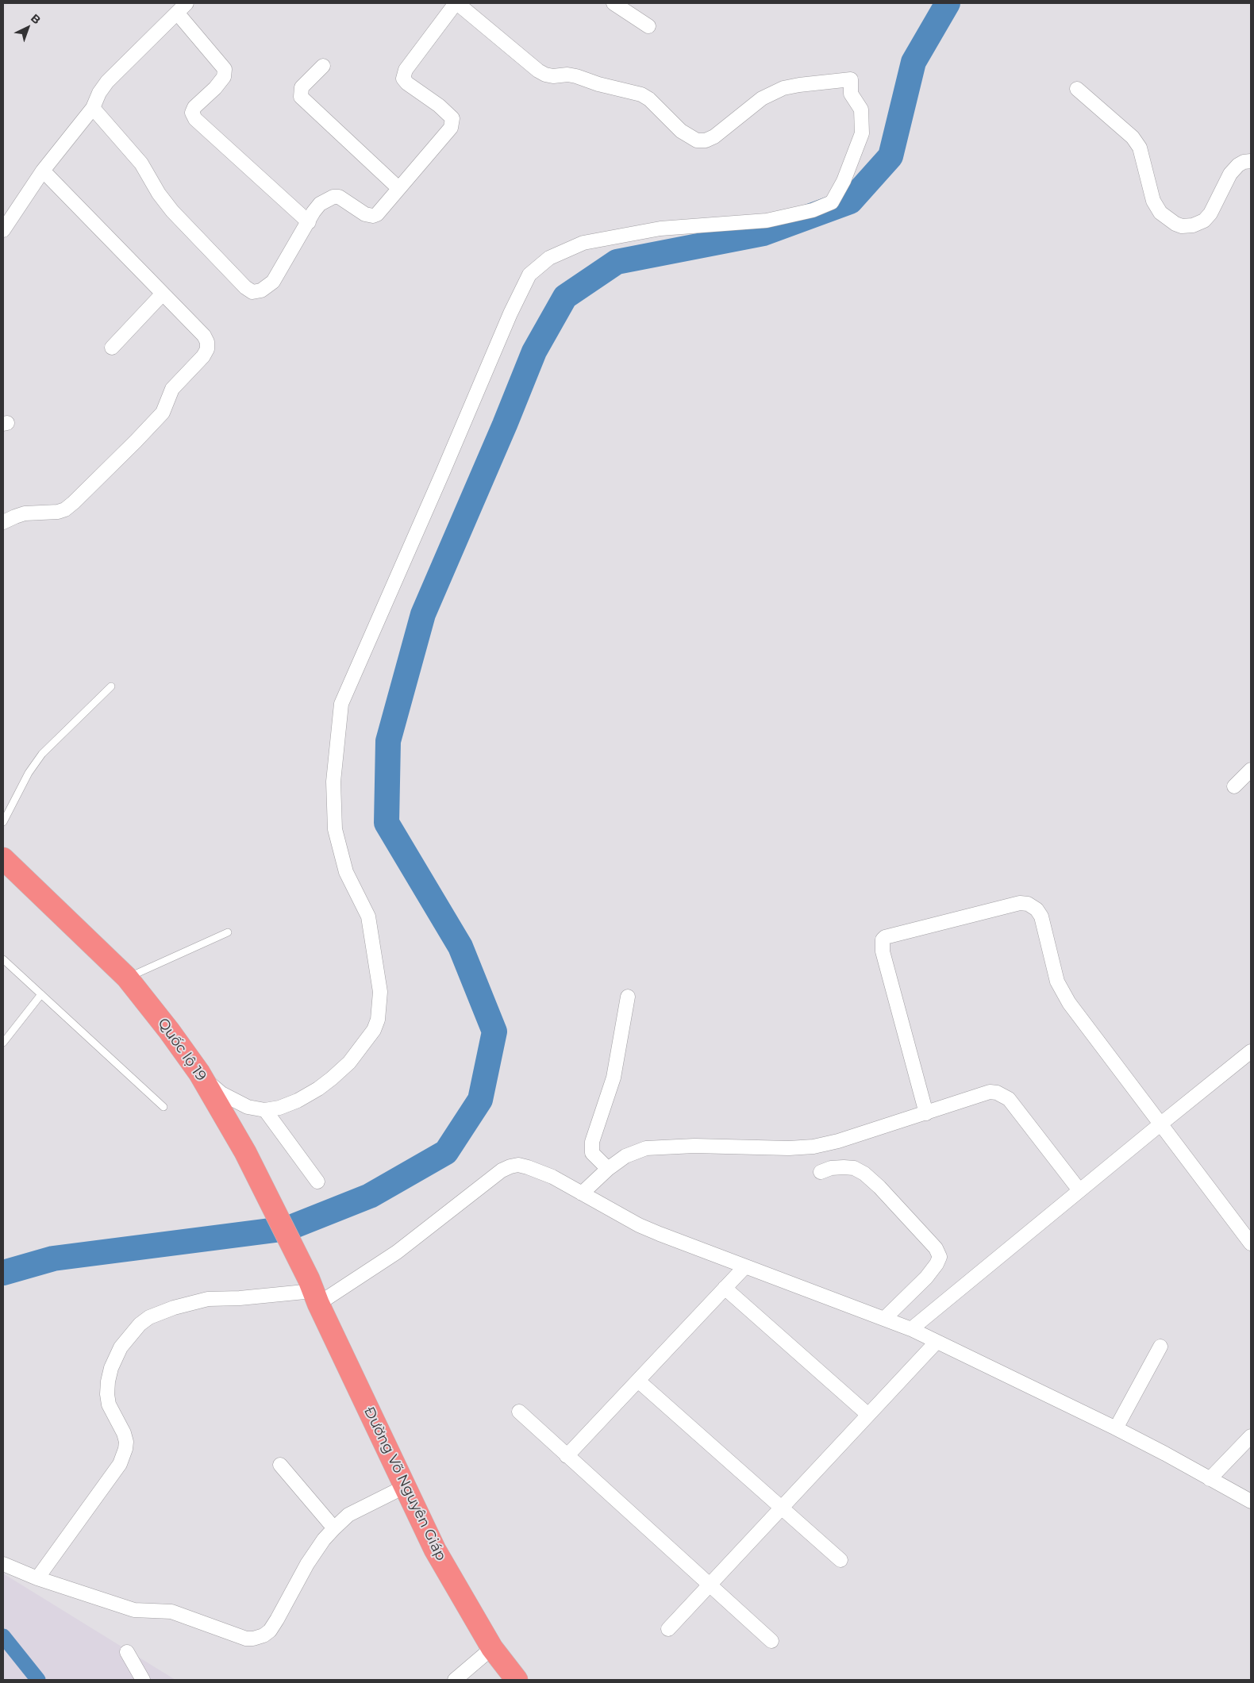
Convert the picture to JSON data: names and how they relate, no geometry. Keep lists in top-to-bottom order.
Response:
{
  "streets": {
    "highway": ["Quốc lộ 19", "Đường Võ Nguyên Giáp"]
  },
  "crossings": [
    ["Quốc lộ 19", "Đường Võ Nguyên Giáp"]
  ],
  "north": "top right"
}
